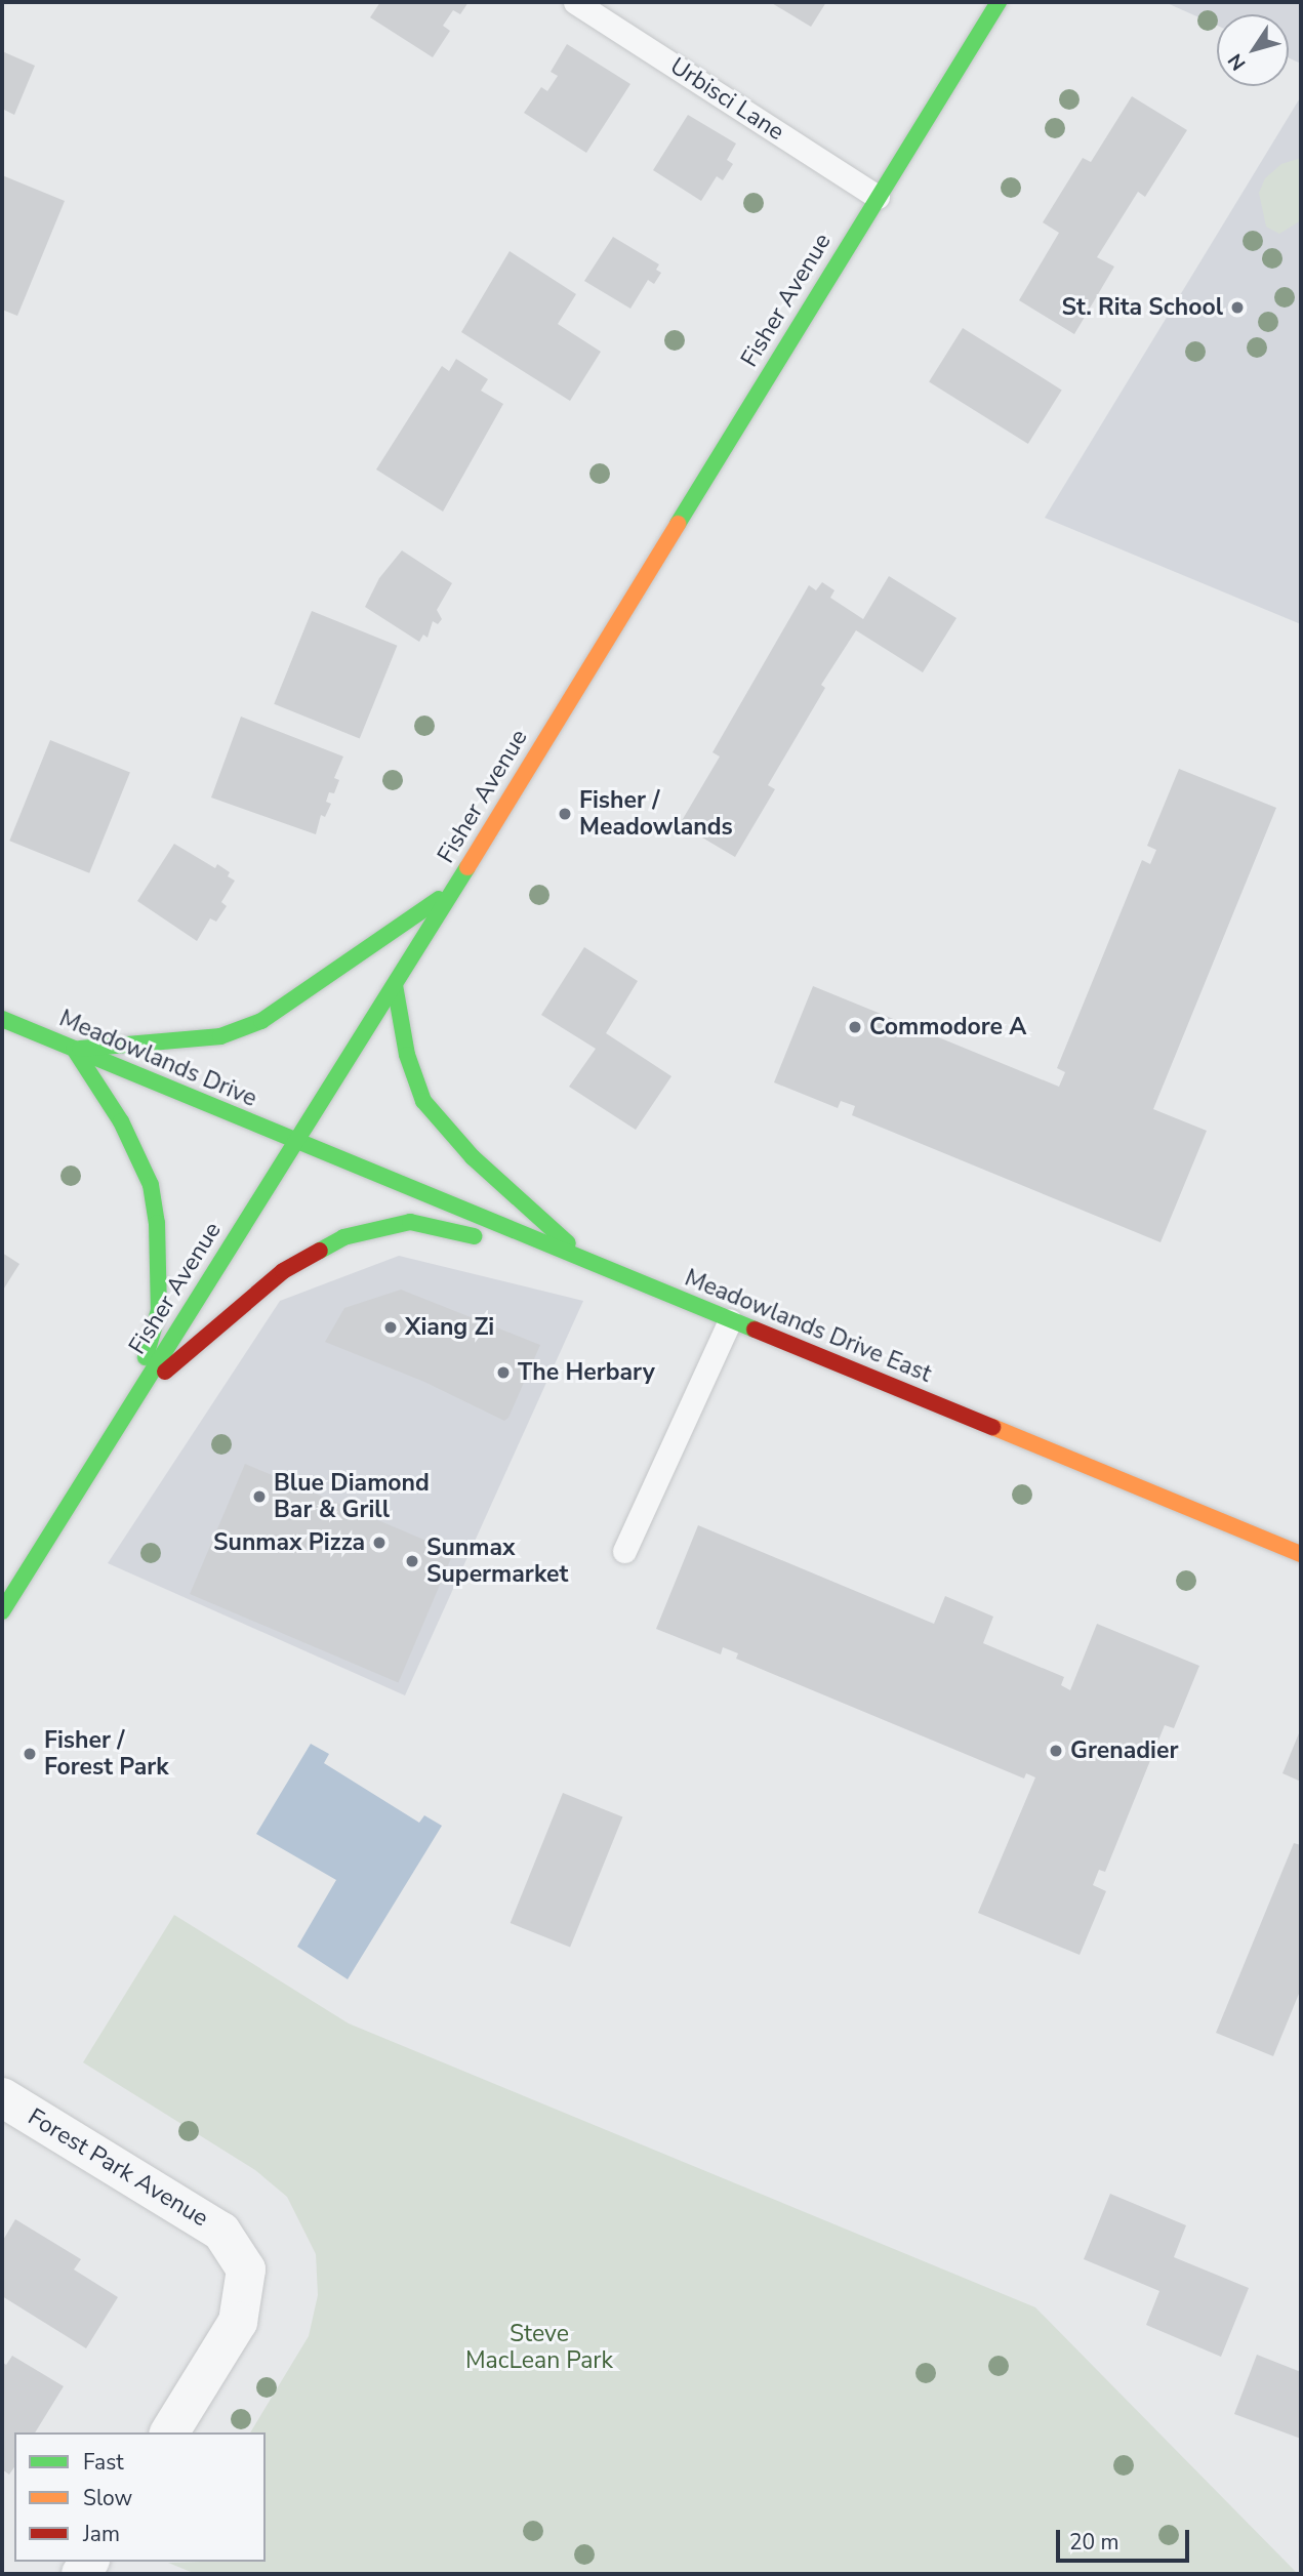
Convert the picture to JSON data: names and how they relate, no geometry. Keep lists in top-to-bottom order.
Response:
{
  "streets": {
    "main road": ["Fisher Avenue", "Meadowlands Drive", "Meadowlands Drive East"],
    "street": ["Forest Park Avenue"],
    "lane": ["Urbisci Lane"]
  },
  "crossings": [
    ["Urbisci Lane", "Fisher Avenue"],
    ["Fisher Avenue", "Meadowlands Drive"],
    ["Fisher Avenue", "Meadowlands Drive East"],
    ["Meadowlands Drive", "Meadowlands Drive East"]
  ],
  "parks": ["Steve MacLean Park"],
  "places": [
    "St. Rita School",
    "Fisher / Meadowlands",
    "Commodore A",
    "Xiang Zi",
    "The Herbary",
    "Blue Diamond Bar & Grill",
    "Sunmax Pizza",
    "Sunmax Supermarket",
    "Grenadier",
    "Fisher / Forest Park"
  ],
  "legend": ["Fast", "Slow", "Jam"],
  "scale_bar": "20 m",
  "north": "bottom left"
}
